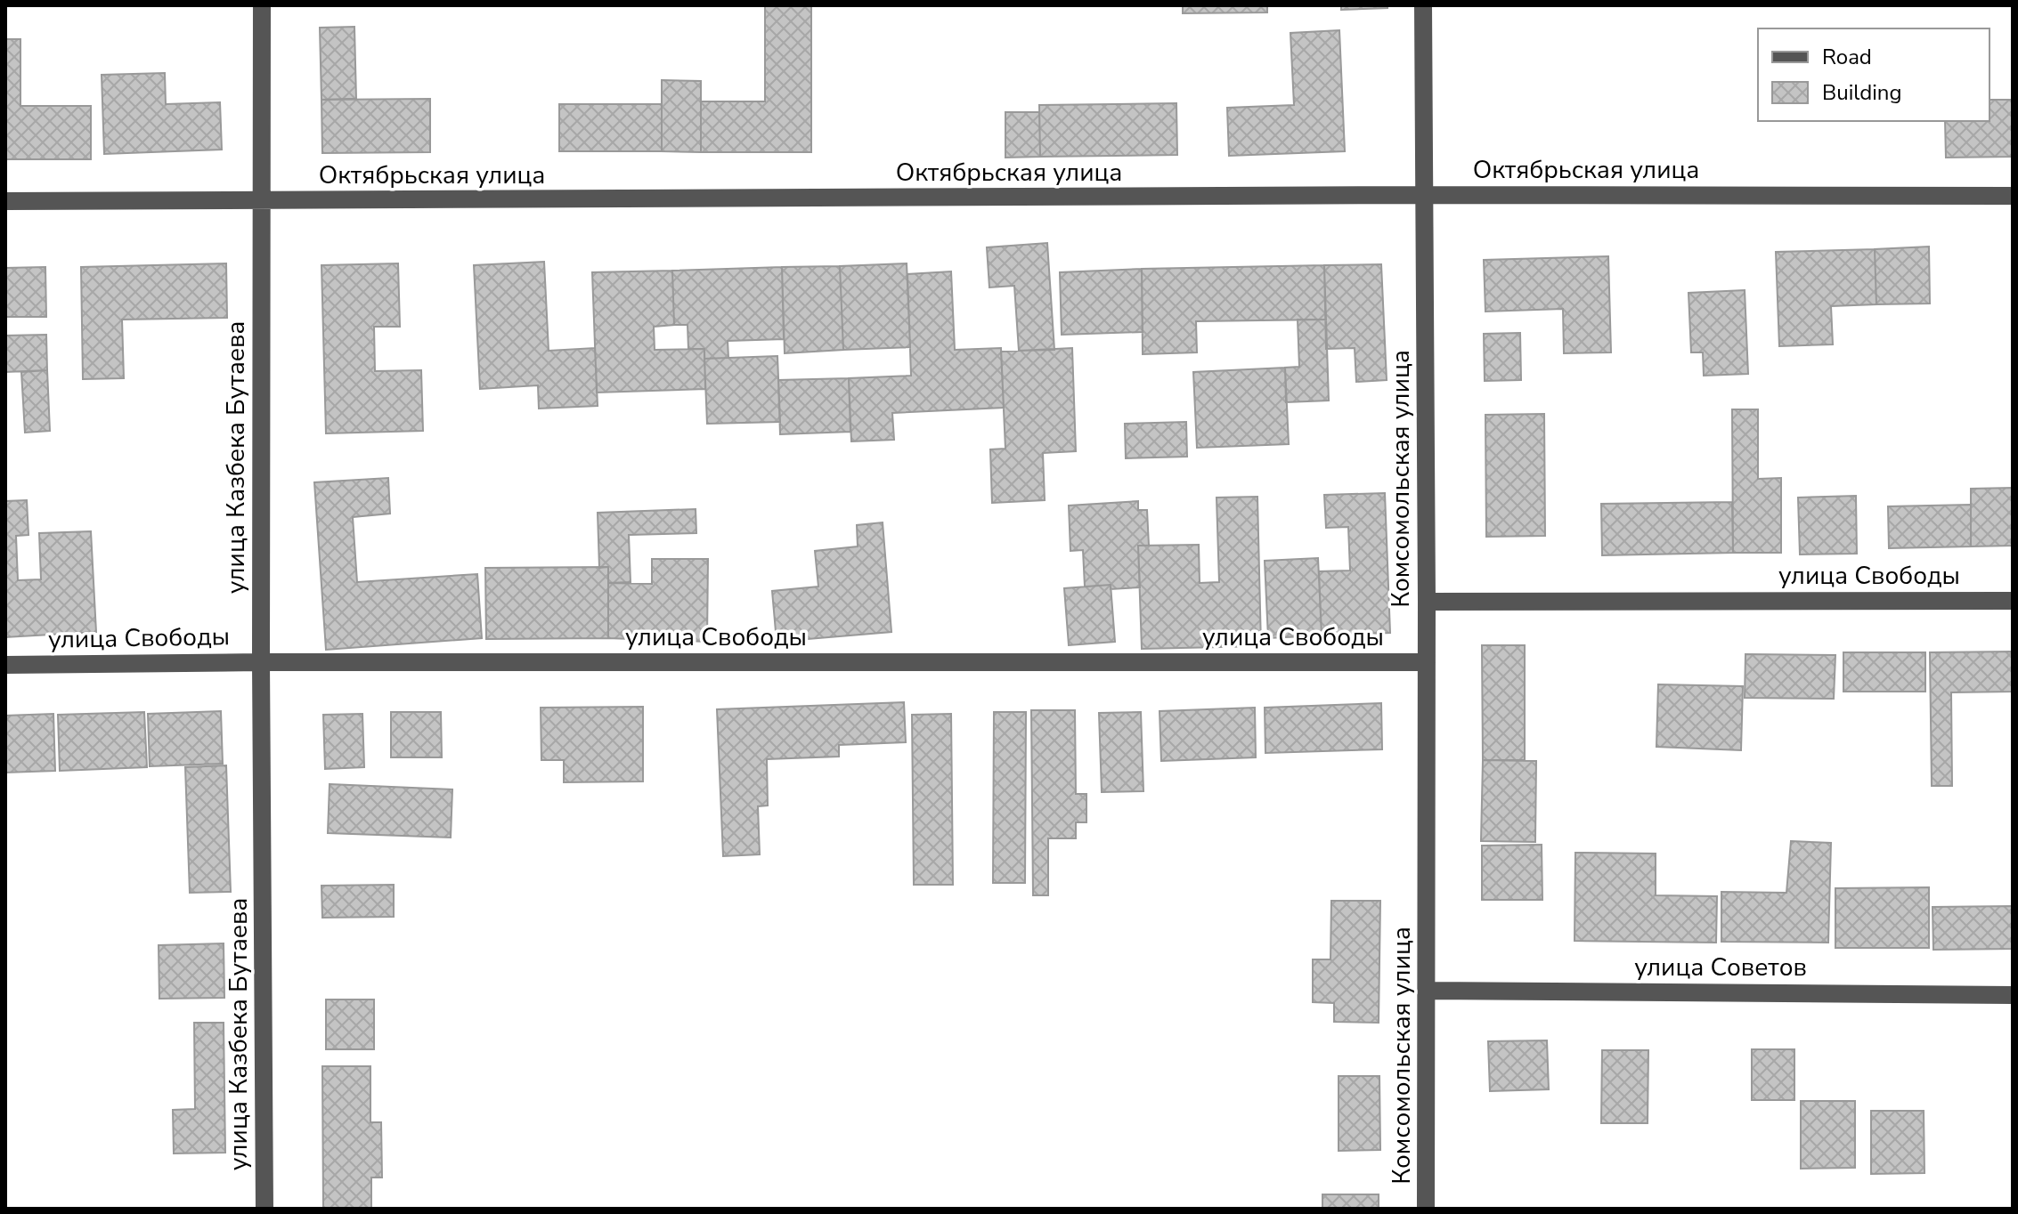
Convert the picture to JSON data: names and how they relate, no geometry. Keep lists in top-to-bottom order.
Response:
{
  "streets": {
    "street": [
      "Октябрьская улица",
      "улица Казбека Бутаева",
      "Комсомольская улица",
      "улица Свободы",
      "улица Советов"
    ]
  },
  "crossings": [
    ["Октябрьская улица", "улица Казбека Бутаева"],
    ["Октябрьская улица", "Комсомольская улица"],
    ["улица Казбека Бутаева", "улица Свободы"],
    ["Комсомольская улица", "улица Свободы"],
    ["Комсомольская улица", "улица Советов"]
  ],
  "legend": ["Road", "Building"]
}
